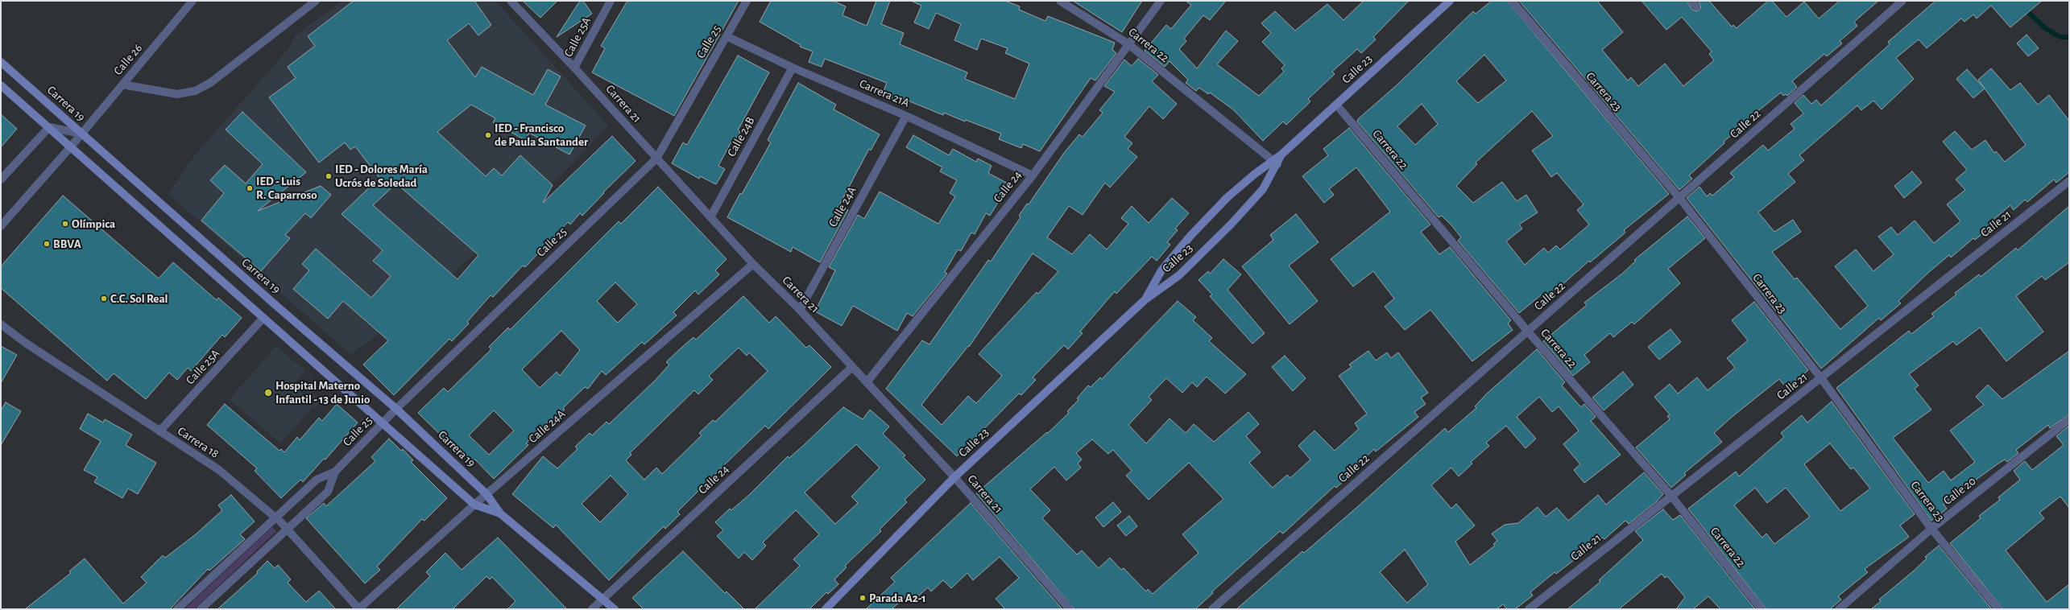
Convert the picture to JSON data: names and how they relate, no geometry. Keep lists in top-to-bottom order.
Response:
{
  "streets": {
    "street": [
      "Calle 25A",
      "Calle 25",
      "Carrera 22",
      "Calle 26",
      "Calle 23",
      "Carrera 23",
      "Carrera 21A",
      "Carrera 19",
      "Carrera 21",
      "Calle 22",
      "Calle 24B",
      "Calle 24",
      "Calle 24A",
      "Calle 21",
      "Carrera 18",
      "Calle 20"
    ]
  },
  "crossings": [
    ["Calle 25A", "Carrera 19"],
    ["Calle 25A", "Carrera 21"],
    ["Calle 25A", "Carrera 18"],
    ["Calle 25", "Carrera 21A"],
    ["Calle 25", "Carrera 19"],
    ["Calle 25", "Carrera 21"],
    ["Calle 25", "Carrera 18"],
    ["Carrera 22", "Calle 23"],
    ["Carrera 22", "Calle 22"],
    ["Carrera 22", "Calle 24"],
    ["Carrera 22", "Calle 21"],
    ["Calle 26", "Carrera 19"],
    ["Calle 23", "Carrera 21"],
    ["Carrera 23", "Calle 22"],
    ["Carrera 23", "Calle 21"],
    ["Carrera 23", "Calle 20"],
    ["Carrera 21A", "Calle 24B"],
    ["Carrera 21A", "Calle 24"],
    ["Carrera 21A", "Calle 24A"],
    ["Carrera 19", "Calle 24"],
    ["Carrera 19", "Calle 24A"],
    ["Carrera 21", "Calle 24B"],
    ["Carrera 21", "Calle 24"],
    ["Carrera 21", "Calle 24A"],
    ["Calle 24A", "Carrera 18"]
  ],
  "places": [
    "IED - Francisco de Paula Santander",
    "IED - Dolores María Ucrós de Soledad",
    "IED - Luis R. Caparroso",
    "Olímpica",
    "BBVA",
    "C.C. Sol Real",
    "Hospital Materno Infantil - 13 de Junio",
    "Parada A2-1"
  ]
}
